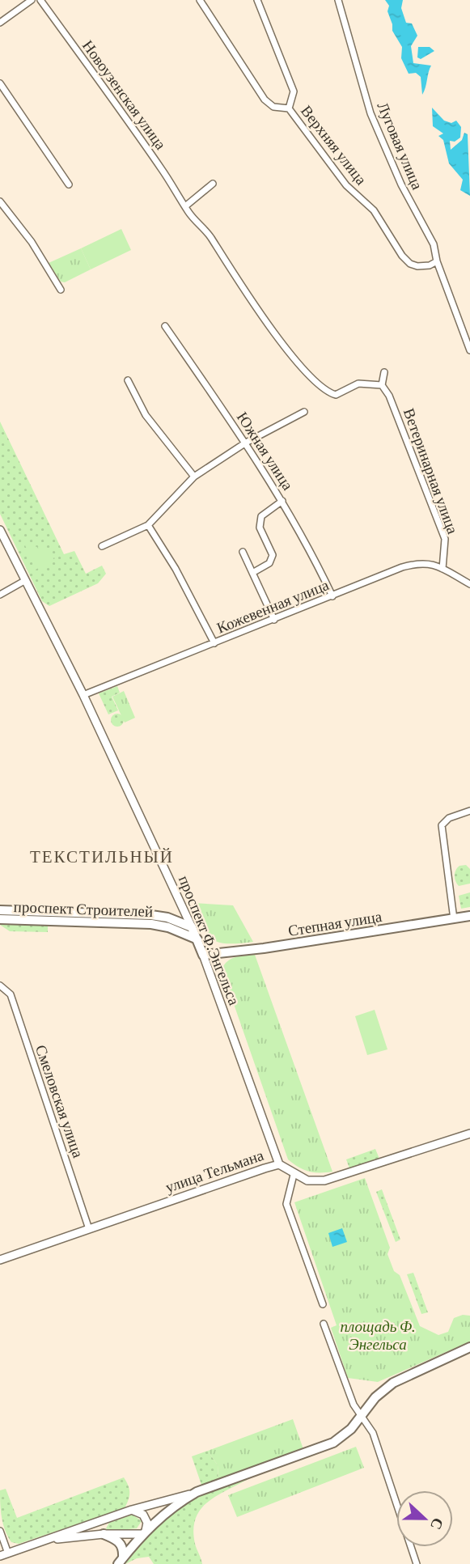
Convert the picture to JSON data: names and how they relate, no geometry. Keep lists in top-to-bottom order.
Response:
{
  "streets": {
    "main road": ["проспект Строителей", "Степная улица", "проспект Ф.Энгельса"],
    "street": [
      "Новоузенская улица",
      "Верхняя улица",
      "Луговая улица",
      "Южная улица",
      "Ветеринарная улица",
      "Кожевенная улица",
      "Смеловская улица",
      "улица Тельмана"
    ]
  },
  "crossings": [
    ["Новоузенская улица", "Ветеринарная улица"],
    ["Верхняя улица", "Луговая улица"],
    ["Южная улица", "Кожевенная улица"],
    ["Ветеринарная улица", "Кожевенная улица"],
    ["Кожевенная улица", "проспект Ф.Энгельса"],
    ["проспект Строителей", "проспект Ф.Энгельса"],
    ["Степная улица", "проспект Ф.Энгельса"],
    ["проспект Ф.Энгельса", "улица Тельмана"],
    ["Смеловская улица", "улица Тельмана"]
  ],
  "districts": ["ТЕКСТИЛЬНЫЙ"],
  "parks": ["площадь Ф. Энгельса"],
  "north": "right"
}
